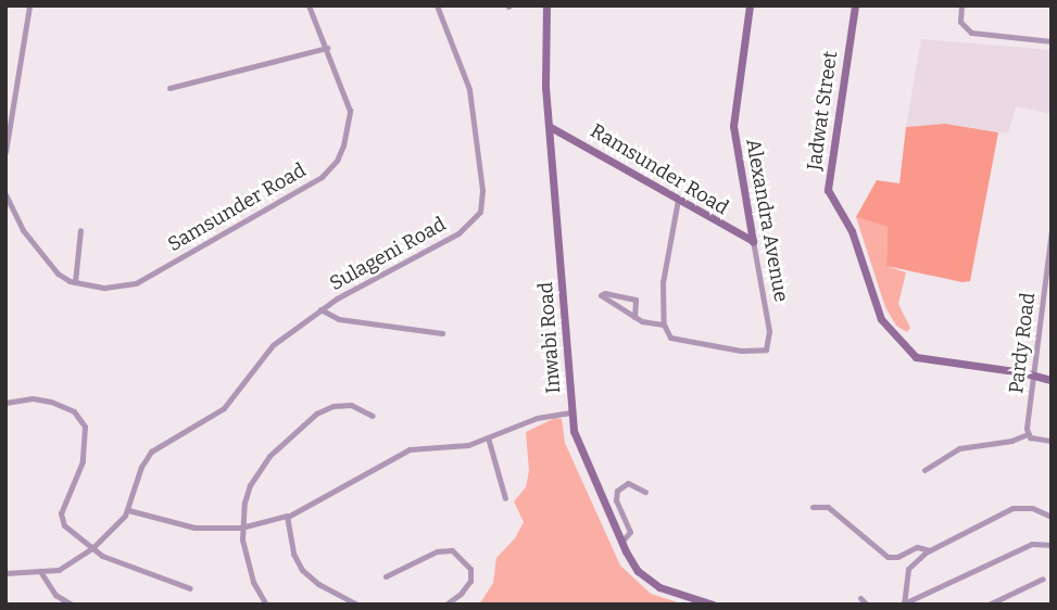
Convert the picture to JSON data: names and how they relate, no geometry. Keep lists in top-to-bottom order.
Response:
{
  "streets": {
    "street": [
      "Jadwat Street",
      "Ramsunder Road",
      "Samsunder Road",
      "Alexandra Avenue",
      "Sulageni Road",
      "Inwabi Road",
      "Pardy Road"
    ]
  },
  "crossings": [
    ["Jadwat Street", "Pardy Road"],
    ["Ramsunder Road", "Alexandra Avenue"],
    ["Ramsunder Road", "Inwabi Road"]
  ]
}
